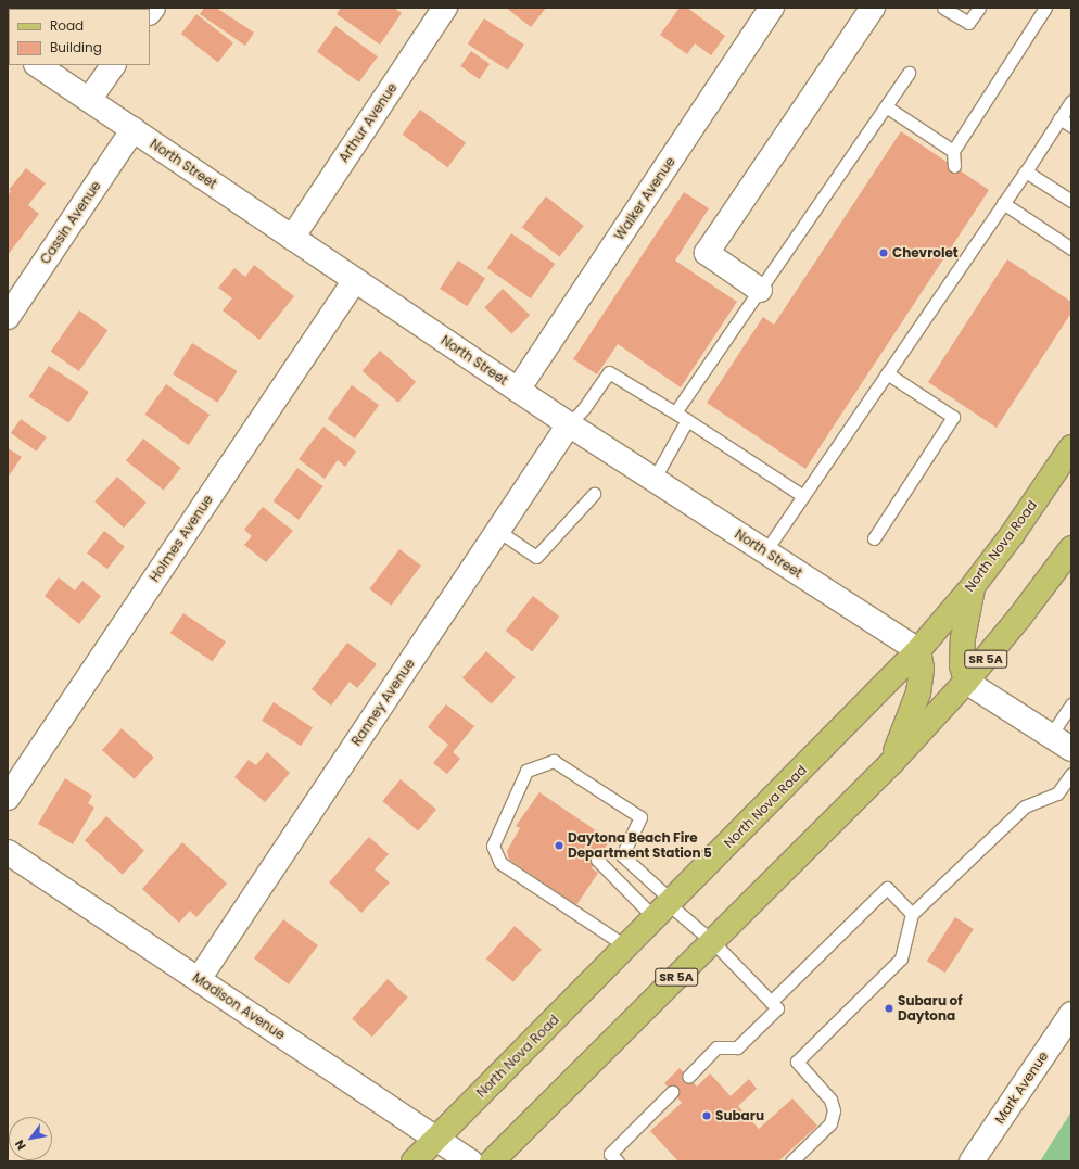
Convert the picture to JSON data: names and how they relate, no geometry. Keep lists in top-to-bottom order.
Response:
{
  "streets": {
    "main road": ["North Nova Road", "SR 5A"],
    "street": [
      "Arthur Avenue",
      "North Street",
      "Walker Avenue",
      "Cassin Avenue",
      "Holmes Avenue",
      "Ranney Avenue",
      "Madison Avenue",
      "Mark Avenue"
    ]
  },
  "crossings": [
    ["Arthur Avenue", "North Street"],
    ["North Street", "Walker Avenue"],
    ["North Street", "Cassin Avenue"],
    ["North Street", "Holmes Avenue"],
    ["North Street", "North Nova Road"],
    ["North Street", "Ranney Avenue"],
    ["North Nova Road", "Madison Avenue"],
    ["Ranney Avenue", "Madison Avenue"]
  ],
  "places": [
    "Chevrolet",
    "Daytona Beach Fire Department Station 5",
    "Subaru of Daytona",
    "Subaru"
  ],
  "legend": ["Road", "Building"],
  "north": "bottom left"
}
